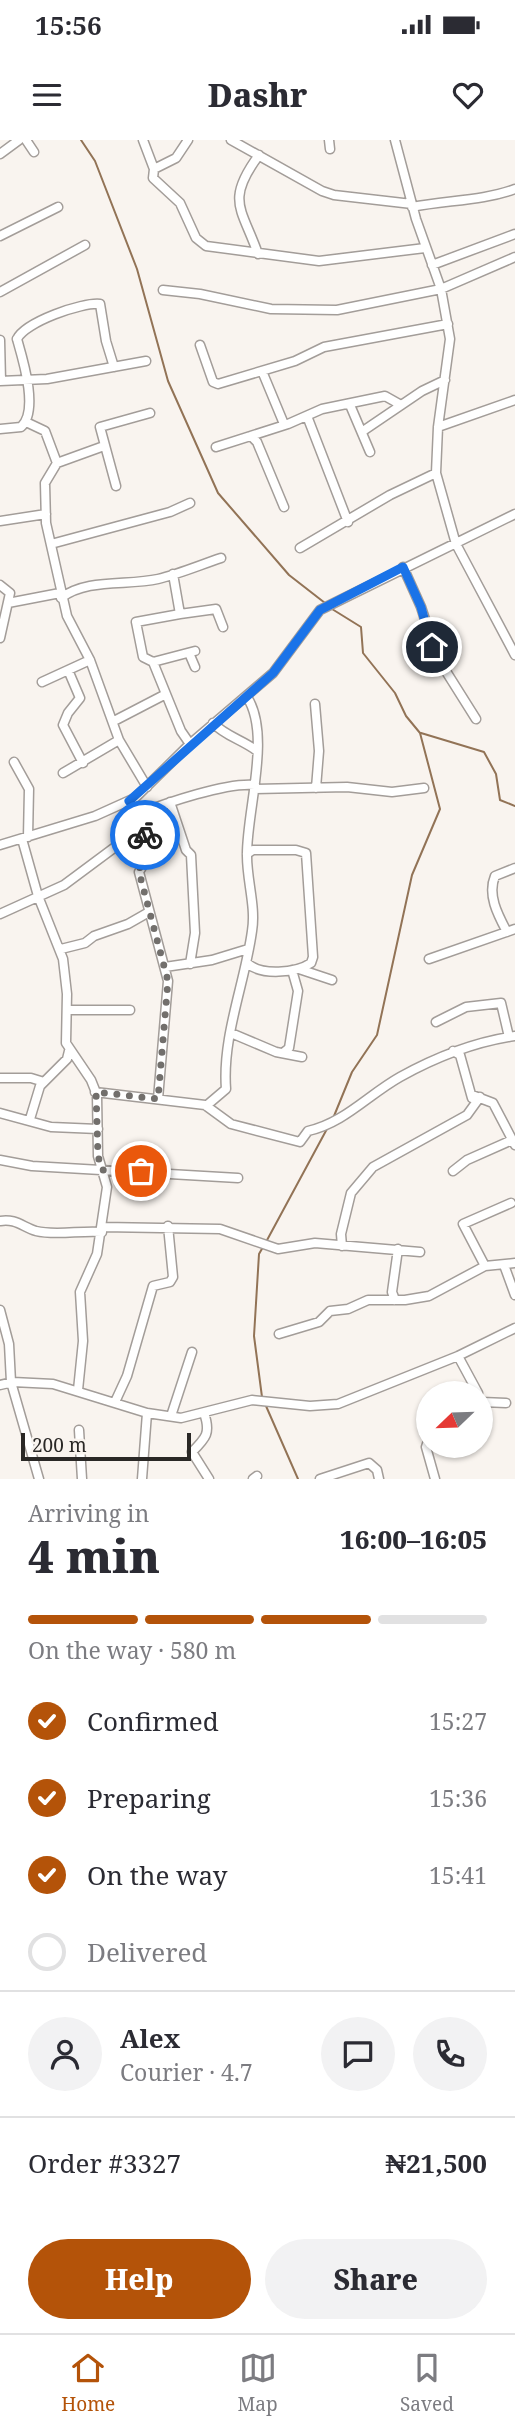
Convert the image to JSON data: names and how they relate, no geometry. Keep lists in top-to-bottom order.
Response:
{
  "scale_bar": "200 m",
  "north": "bottom left",
  "page": {
    "status": "15:56",
    "header": "Dashr",
    "scale": "200 m",
    "heading": ["4 min", "Arriving in", "16:00–16:05"],
    "panel": [
      "Alex",
      "Courier · 4.7",
      "Order #3327",
      "₦21,500"
    ],
    "bar": "On the way · 580 m",
    "list": [
      ["Confirmed", "15:27"],
      ["Preparing", "15:36"],
      ["On the way", "15:41"],
      "Delivered"
    ],
    "buttons": ["Help", "Share"],
    "tabs": ["Home", "Map", "Saved"]
  }
}
